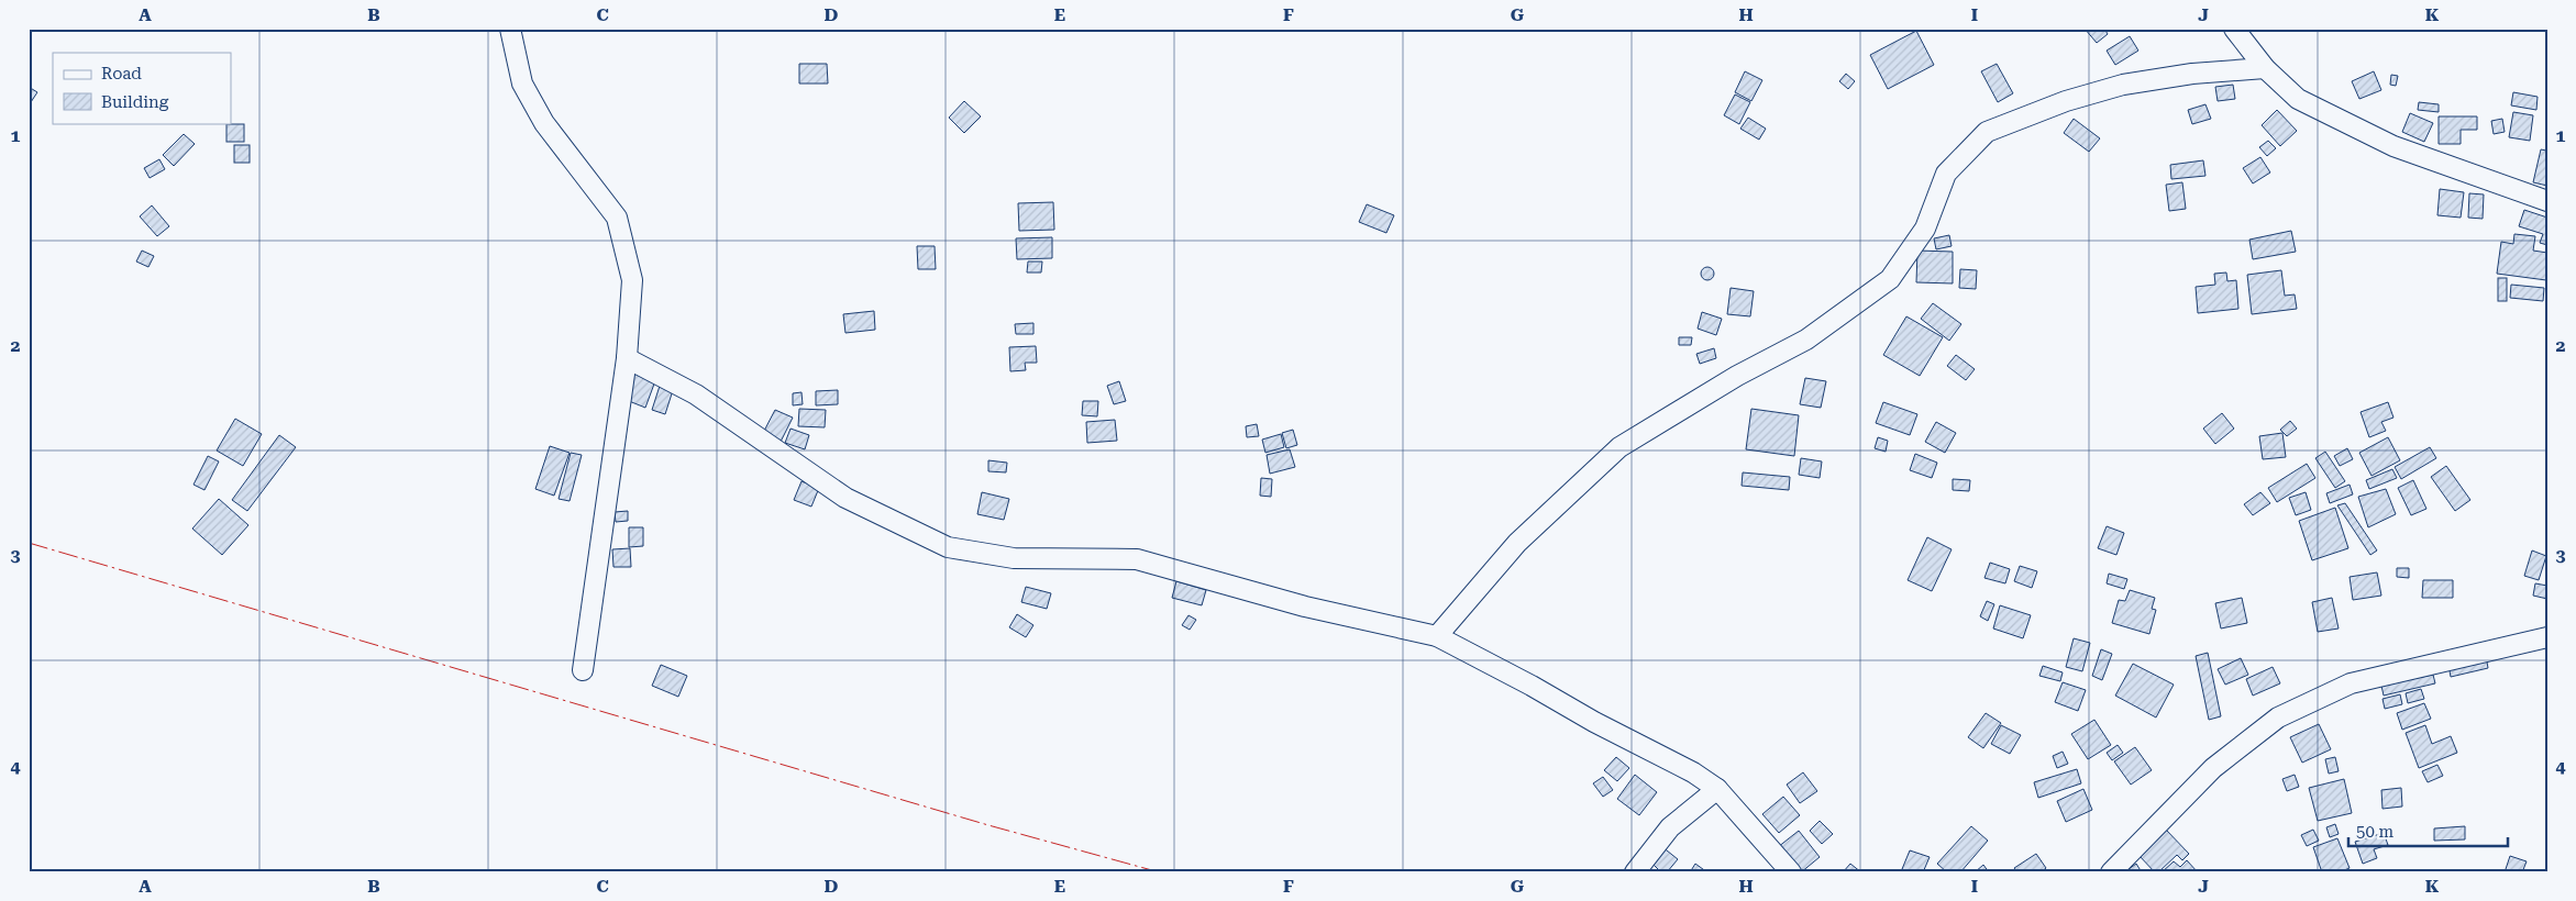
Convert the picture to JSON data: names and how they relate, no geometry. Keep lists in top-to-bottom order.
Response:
{
  "legend": ["Road", "Building"],
  "scale_bar": "50 m",
  "grid": {
    "columns": [
      "A",
      "B",
      "C",
      "D",
      "E",
      "F",
      "G",
      "H",
      "I",
      "J",
      "K"
    ],
    "rows": [
      "1",
      "2",
      "3",
      "4"
    ]
  }
}
